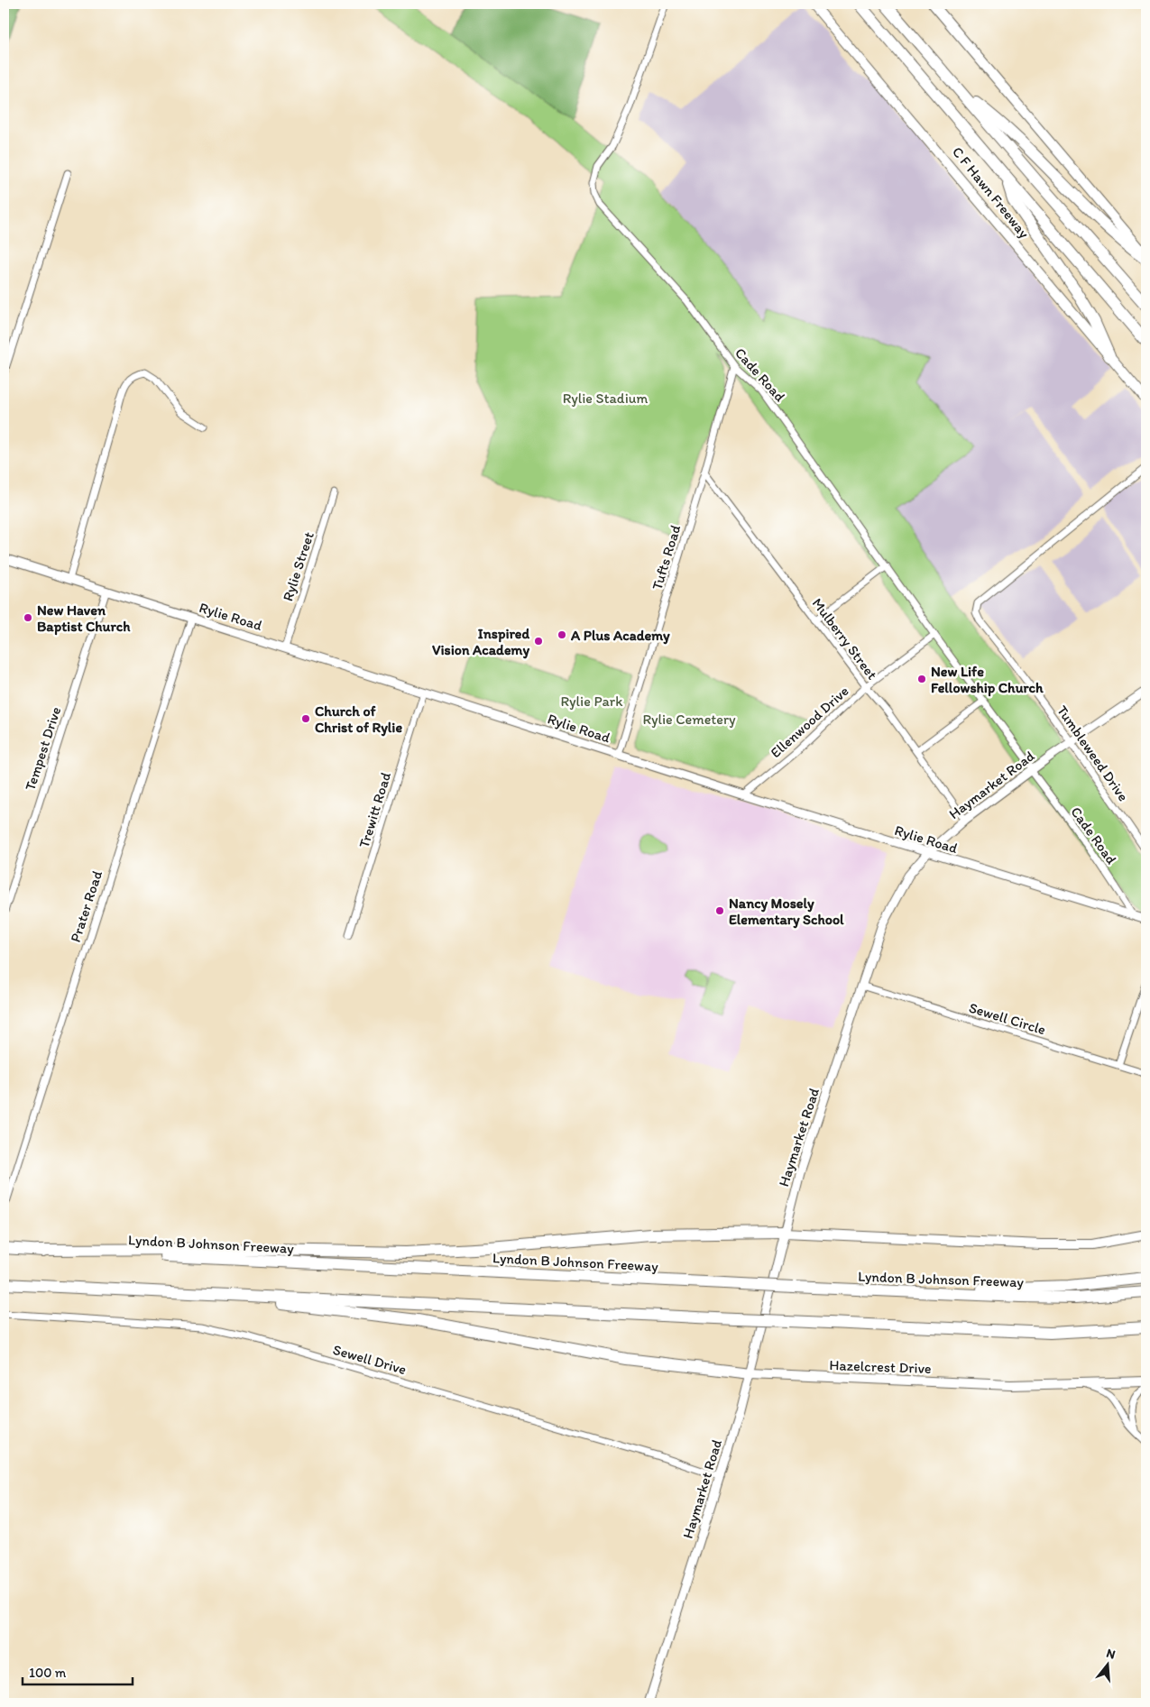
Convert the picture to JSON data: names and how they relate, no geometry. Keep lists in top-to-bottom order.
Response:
{
  "streets": {
    "highway": ["C F Hawn Freeway", "Lyndon B Johnson Freeway"],
    "main road": ["Hazelcrest Drive"],
    "street": [
      "Cade Road",
      "Tufts Road",
      "Rylie Street",
      "Rylie Road",
      "Mulberry Street",
      "Ellenwood Drive",
      "Tempest Drive",
      "Tumbleweed Drive",
      "Haymarket Road",
      "Trewitt Road",
      "Prater Road",
      "Sewell Circle",
      "Sewell Drive"
    ]
  },
  "crossings": [
    ["Cade Road", "Tufts Road"],
    ["Cade Road", "Rylie Road"],
    ["Cade Road", "Ellenwood Drive"],
    ["Cade Road", "Haymarket Road"],
    ["Tufts Road", "Rylie Road"],
    ["Tufts Road", "Mulberry Street"],
    ["Rylie Street", "Rylie Road"],
    ["Rylie Road", "Ellenwood Drive"],
    ["Rylie Road", "Tempest Drive"],
    ["Rylie Road", "Haymarket Road"],
    ["Rylie Road", "Trewitt Road"],
    ["Rylie Road", "Prater Road"],
    ["Mulberry Street", "Ellenwood Drive"],
    ["Mulberry Street", "Haymarket Road"],
    ["Tumbleweed Drive", "Haymarket Road"],
    ["Haymarket Road", "Sewell Circle"],
    ["Haymarket Road", "Sewell Drive"],
    ["Haymarket Road", "Hazelcrest Drive"]
  ],
  "parks": ["Rylie Stadium", "Rylie Park", "Rylie Cemetery"],
  "places": [
    "New Haven Baptist Church",
    "A Plus Academy",
    "Inspired Vision Academy",
    "New Life Fellowship Church",
    "Church of Christ of Rylie",
    "Nancy Mosely Elementary School"
  ],
  "scale_bar": "100 m",
  "north": "top"
}
